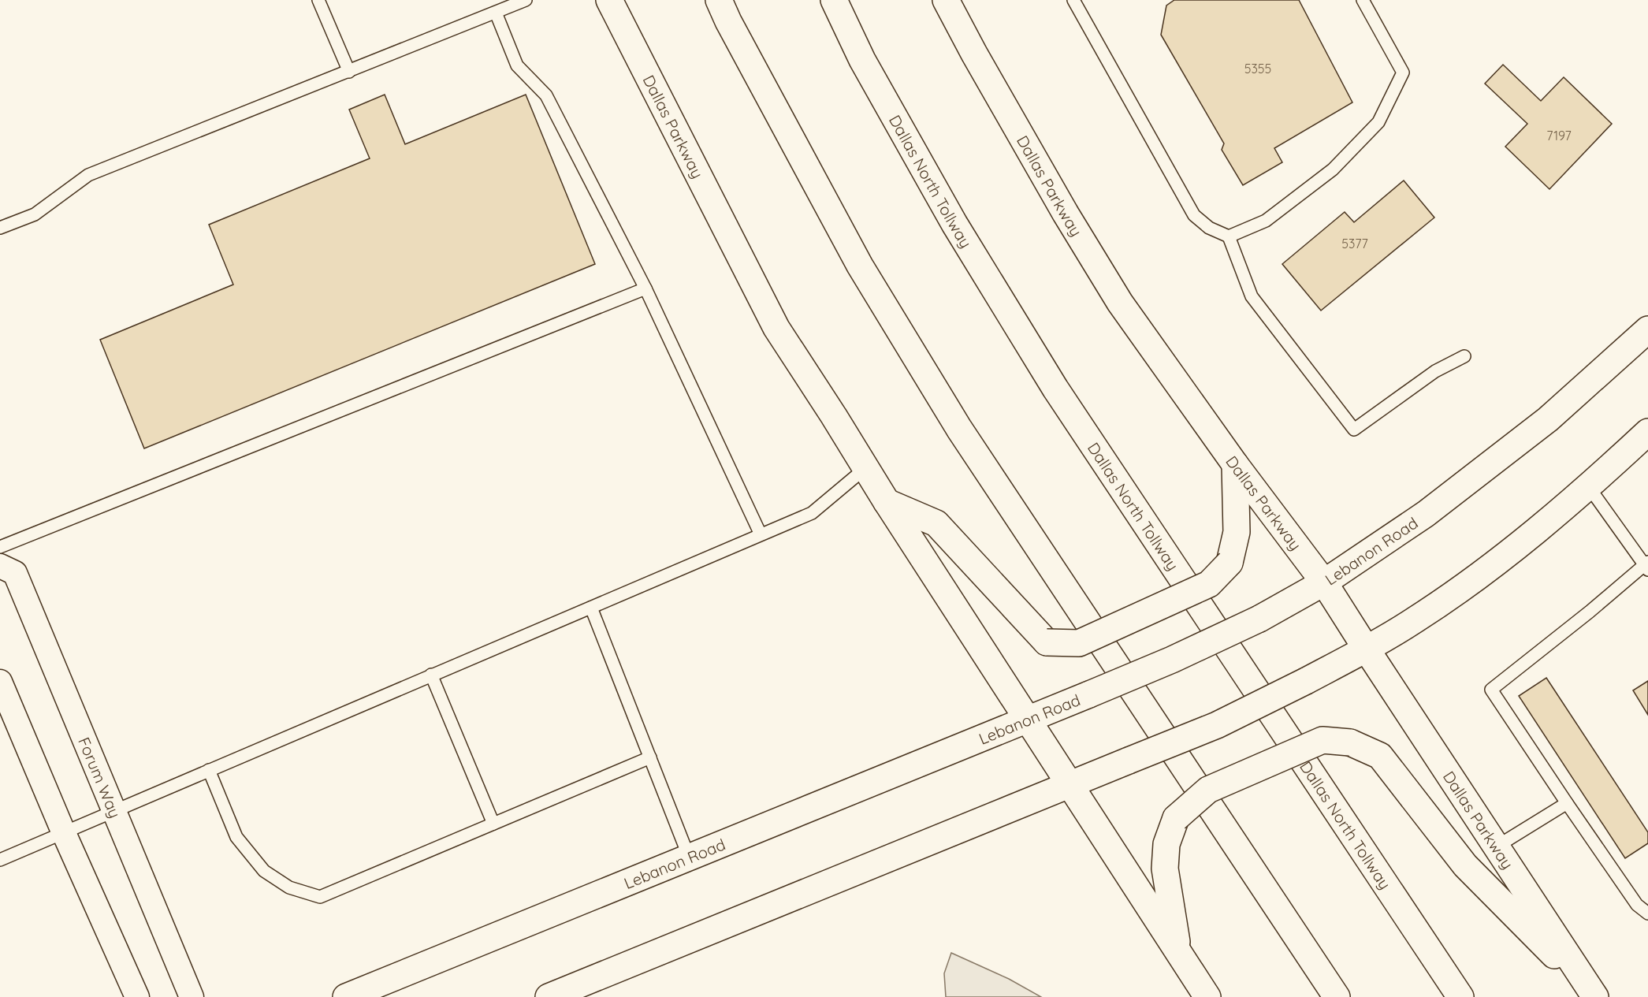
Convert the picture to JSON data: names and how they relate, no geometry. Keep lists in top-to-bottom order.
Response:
{
  "streets": {
    "main road": ["Dallas Parkway", "Dallas North Tollway", "Lebanon Road"],
    "street": ["Forum Way"]
  },
  "crossings": [
    ["Dallas Parkway", "Lebanon Road"]
  ],
  "house_numbers": ["5355", "7197", "5377"]
}
